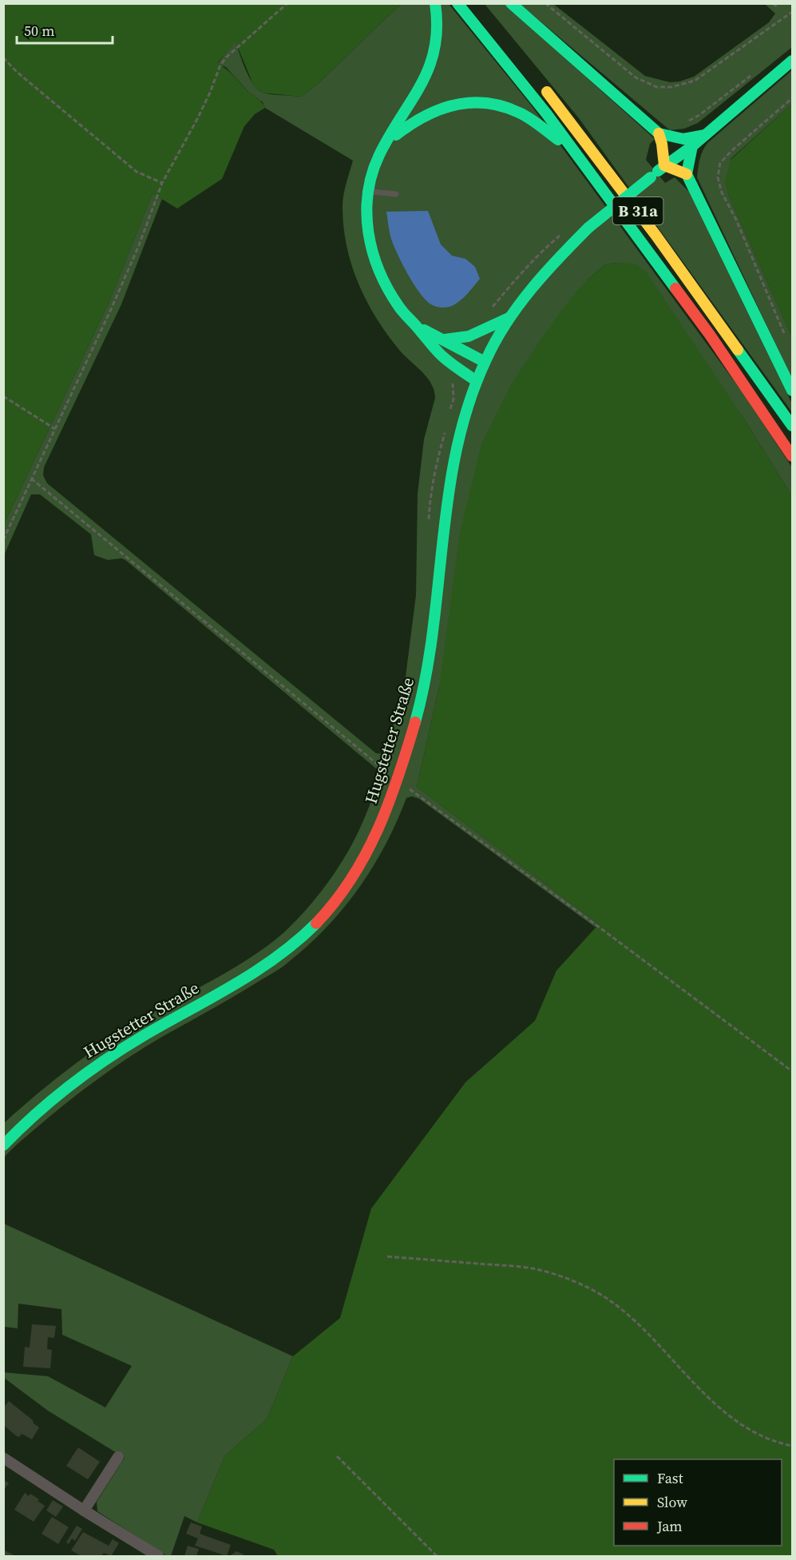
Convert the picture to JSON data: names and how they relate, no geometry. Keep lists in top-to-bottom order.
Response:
{
  "streets": {
    "main road": ["B 31a", "Hugstetter Straße"]
  },
  "legend": ["Fast", "Slow", "Jam"],
  "scale_bar": "50 m"
}
